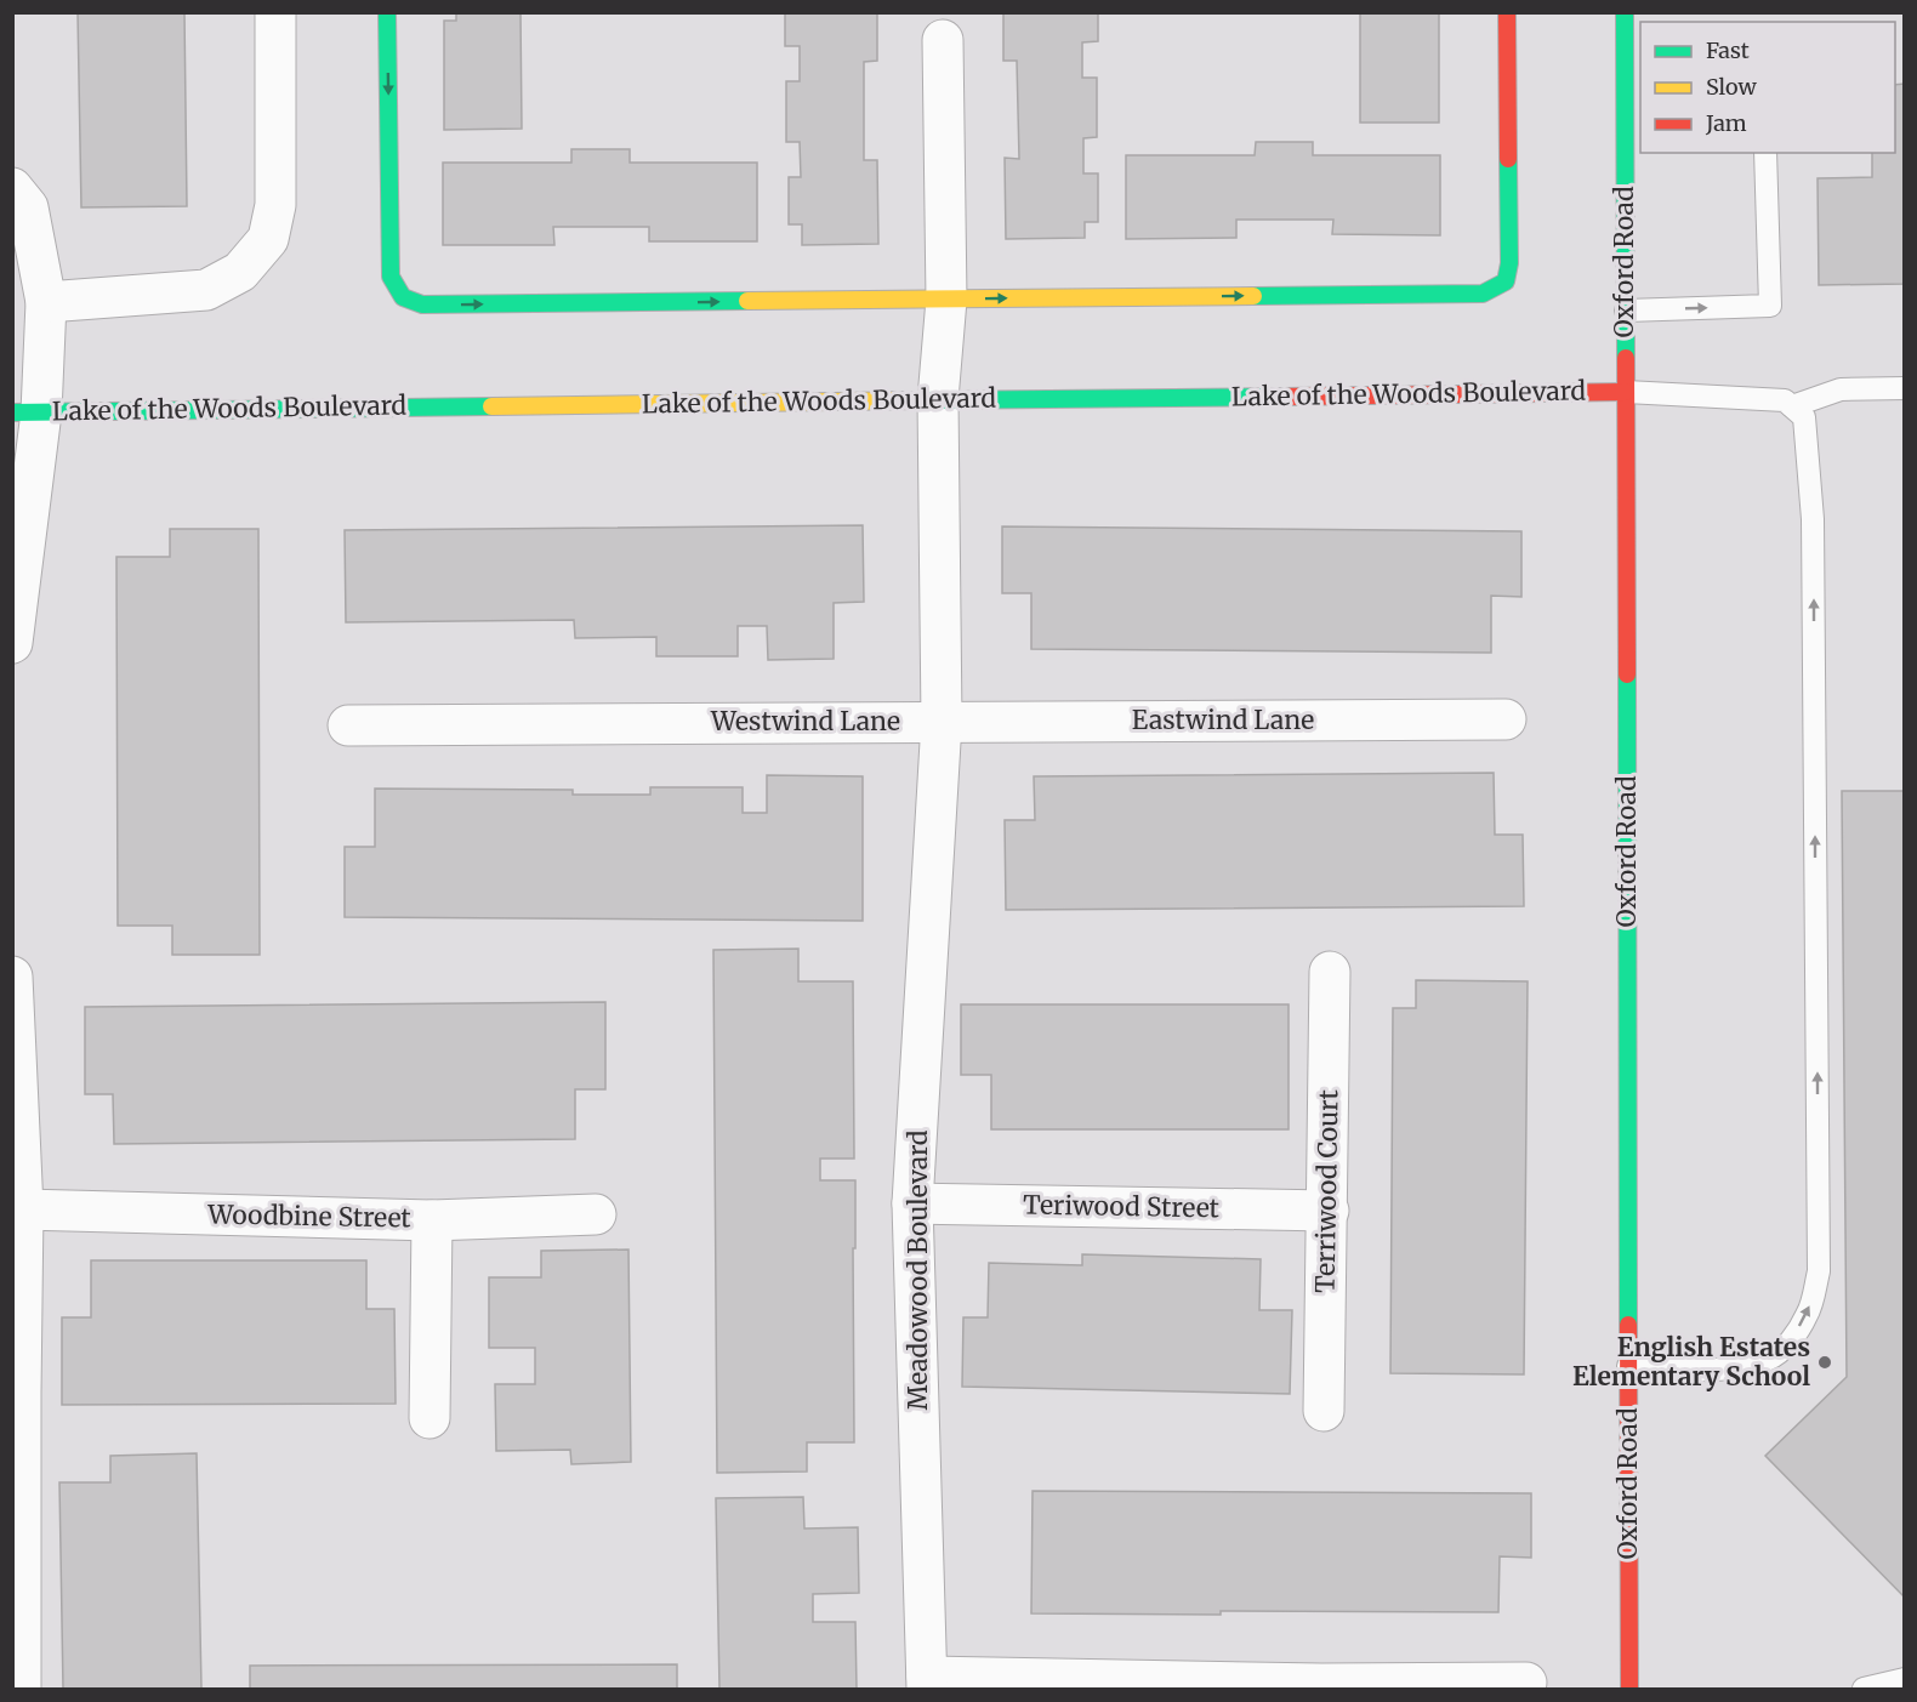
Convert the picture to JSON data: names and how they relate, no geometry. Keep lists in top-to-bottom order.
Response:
{
  "streets": {
    "street": [
      "Oxford Road",
      "Lake of the Woods Boulevard",
      "Eastwind Lane",
      "Westwind Lane",
      "Terriwood Court",
      "Teriwood Street",
      "Woodbine Street",
      "Meadowood Boulevard"
    ]
  },
  "crossings": [
    ["Oxford Road", "Lake of the Woods Boulevard"],
    ["Eastwind Lane", "Westwind Lane"],
    ["Eastwind Lane", "Meadowood Boulevard"],
    ["Westwind Lane", "Meadowood Boulevard"],
    ["Terriwood Court", "Teriwood Street"],
    ["Teriwood Street", "Meadowood Boulevard"]
  ],
  "places": ["English Estates Elementary School"],
  "legend": ["Fast", "Slow", "Jam"]
}
